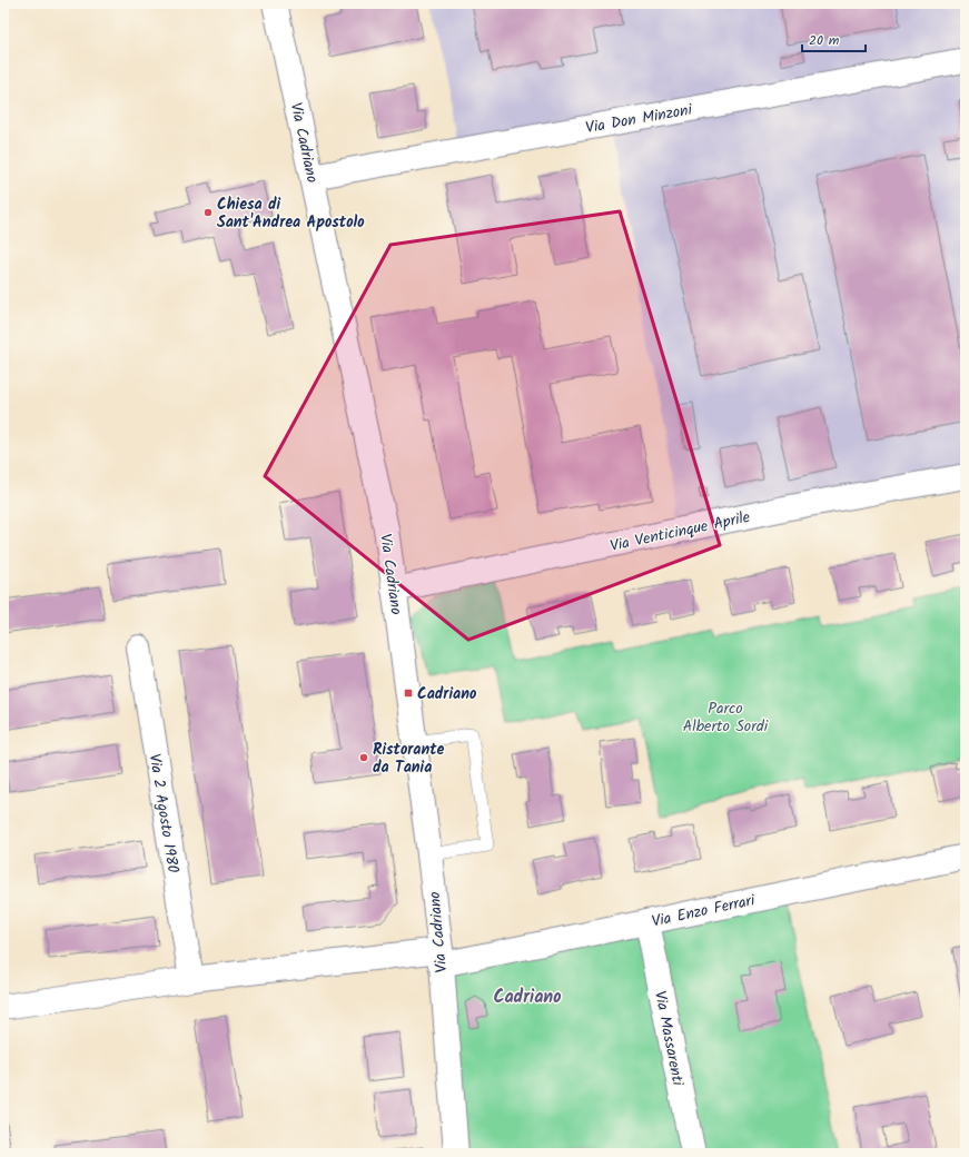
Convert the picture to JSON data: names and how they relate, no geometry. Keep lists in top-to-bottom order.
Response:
{
  "streets": {
    "street": [
      "Via Don Minzoni",
      "Via Cadriano",
      "Via Venticinque Aprile",
      "Via 2 Agosto 1980",
      "Via Enzo Ferrari",
      "Via Massarenti"
    ]
  },
  "crossings": [
    ["Via Don Minzoni", "Via Cadriano"],
    ["Via Cadriano", "Via Venticinque Aprile"],
    ["Via Cadriano", "Via Enzo Ferrari"],
    ["Via Enzo Ferrari", "Via Massarenti"]
  ],
  "districts": ["Cadriano"],
  "parks": ["Parco Alberto Sordi"],
  "places": {
    "other": ["Chiesa di Sant'Andrea Apostolo", "Ristorante da Tania"],
    "transit": ["Cadriano"]
  },
  "scale_bar": "20 m"
}
